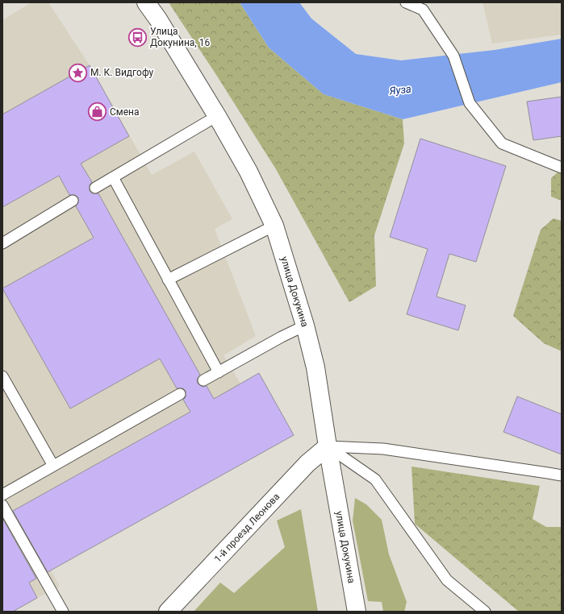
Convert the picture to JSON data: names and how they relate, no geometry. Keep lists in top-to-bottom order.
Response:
{
  "streets": {
    "street": ["улица Докукина", "1-й проезд Леонова"]
  },
  "crossings": [
    ["улица Докукина", "1-й проезд Леонова"]
  ],
  "water": ["Яуза"],
  "places": {
    "bus stop": ["Улица Докунина, 16"],
    "place": ["М. К. Видгофу"],
    "shop": ["Смена"]
  }
}
